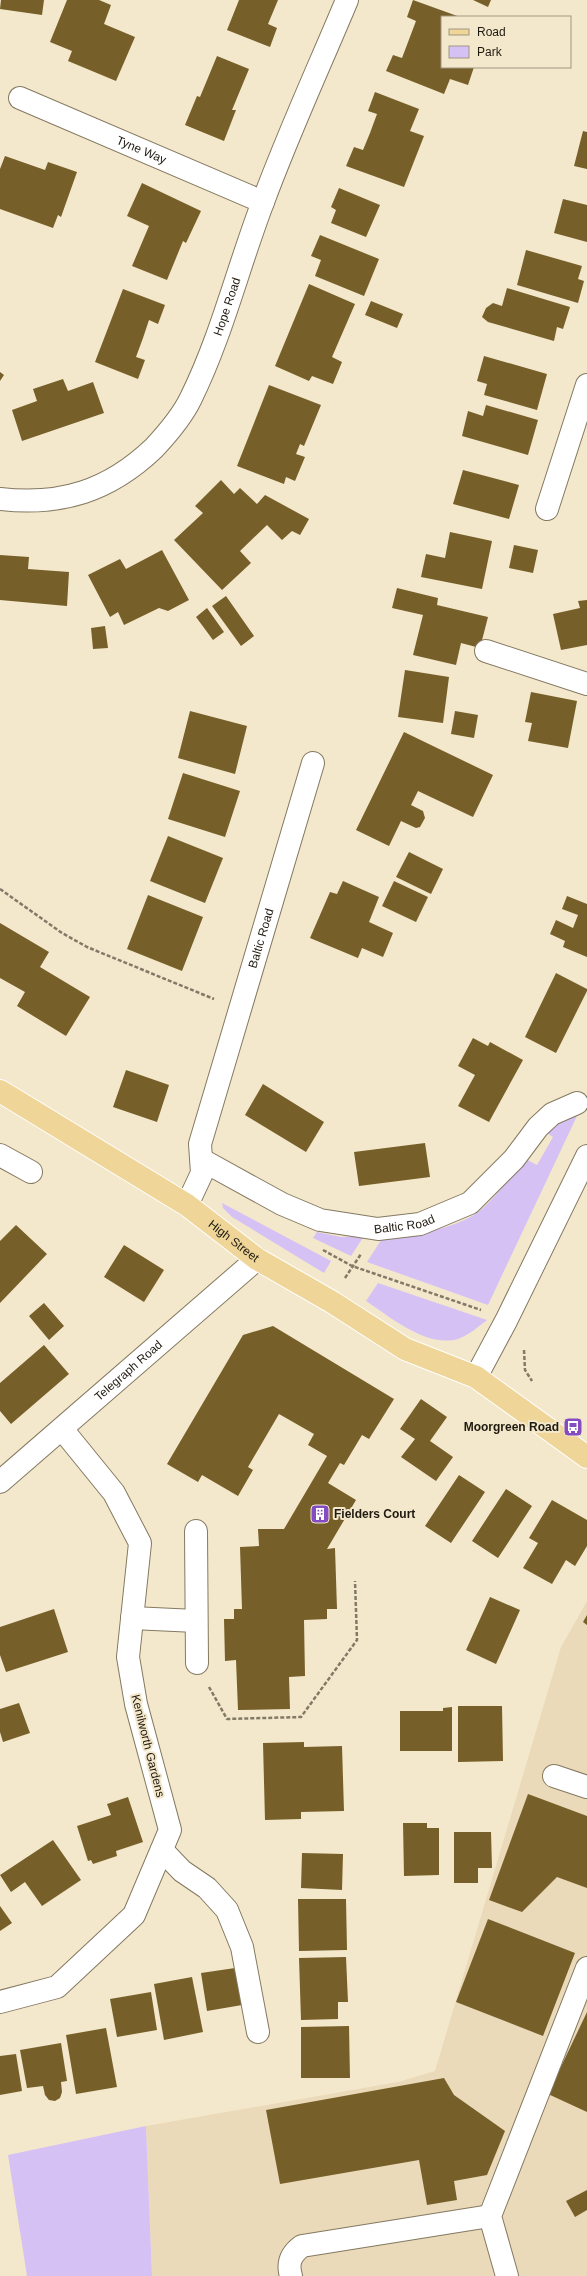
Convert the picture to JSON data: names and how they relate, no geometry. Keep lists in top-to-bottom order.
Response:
{
  "streets": {
    "main road": ["High Street"],
    "street": [
      "Tyne Way",
      "Hope Road",
      "Baltic Road",
      "Telegraph Road",
      "Kenilworth Gardens"
    ]
  },
  "crossings": [
    ["Tyne Way", "Hope Road"],
    ["Baltic Road", "High Street"],
    ["High Street", "Telegraph Road"],
    ["Telegraph Road", "Kenilworth Gardens"]
  ],
  "places": {
    "bus stop": ["Moorgreen Road"],
    "building": ["Fielders Court"]
  },
  "legend": ["Road", "Park"]
}
